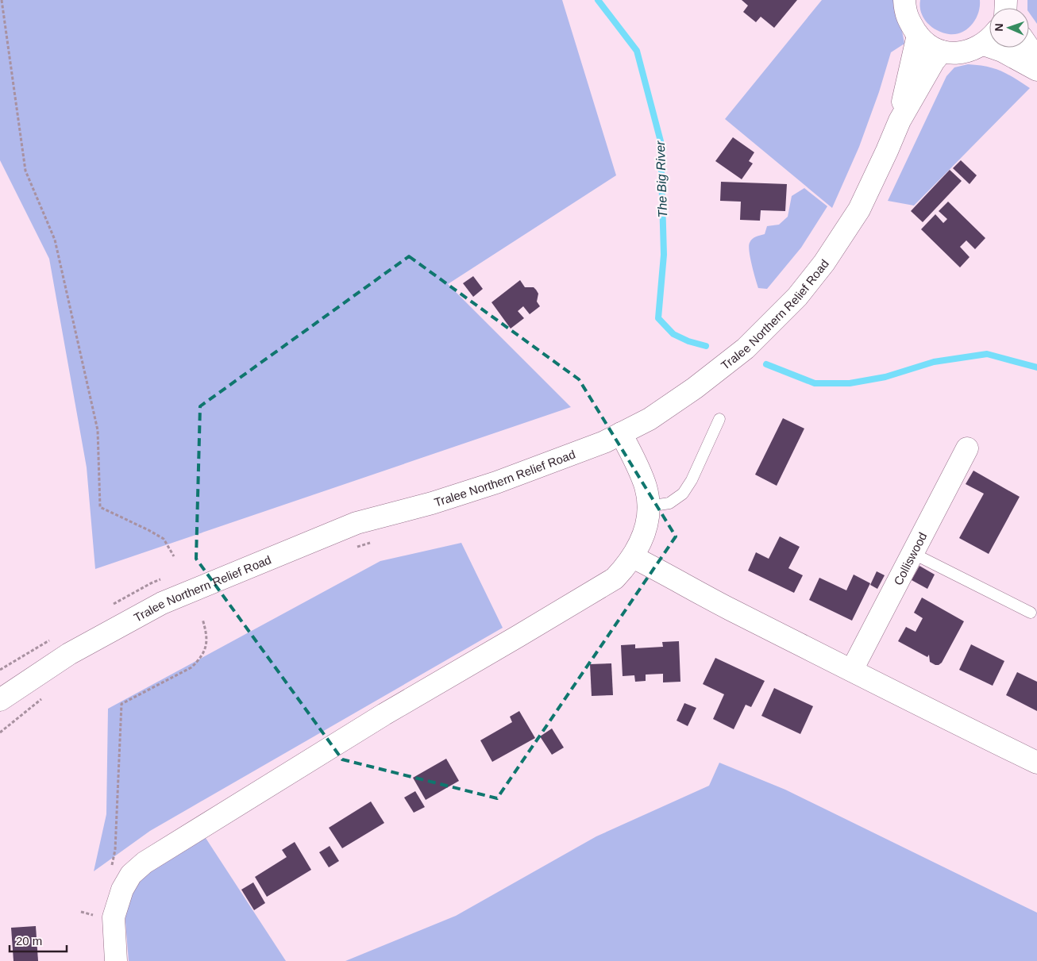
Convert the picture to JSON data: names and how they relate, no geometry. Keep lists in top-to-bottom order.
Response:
{
  "streets": {
    "street": ["Tralee Northern Relief Road", "Colliswood"]
  },
  "water": ["The Big River"],
  "scale_bar": "20 m",
  "north": "left"
}
